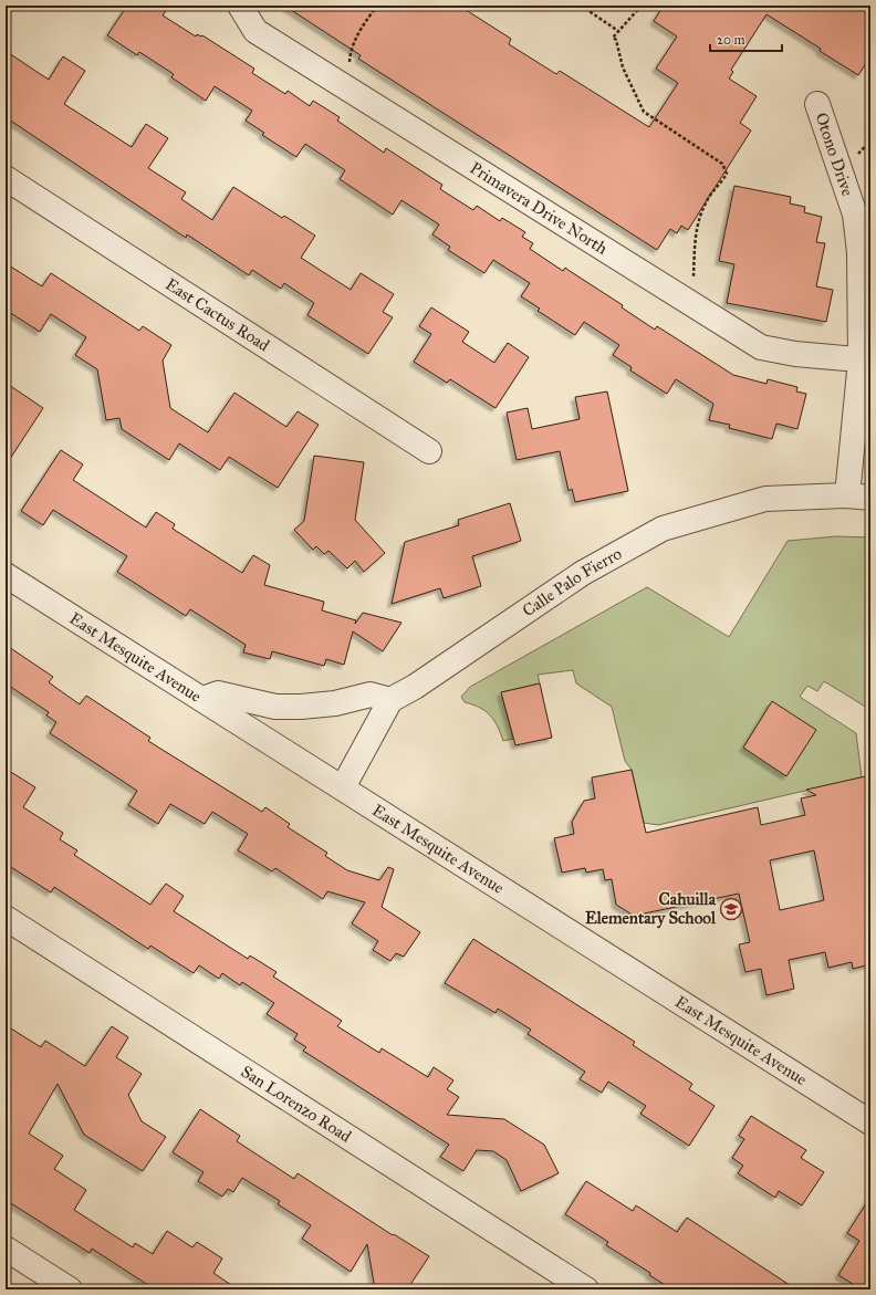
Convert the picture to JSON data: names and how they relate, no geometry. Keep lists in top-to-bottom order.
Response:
{
  "streets": {
    "street": [
      "Otono Drive",
      "Primavera Drive North",
      "East Cactus Road",
      "Calle Palo Fierro",
      "East Mesquite Avenue",
      "San Lorenzo Road"
    ]
  },
  "crossings": [
    ["Otono Drive", "Primavera Drive North"],
    ["Otono Drive", "Calle Palo Fierro"]
  ],
  "places": {
    "school or university": ["Cahuilla Elementary School"]
  },
  "scale_bar": "20 m"
}
